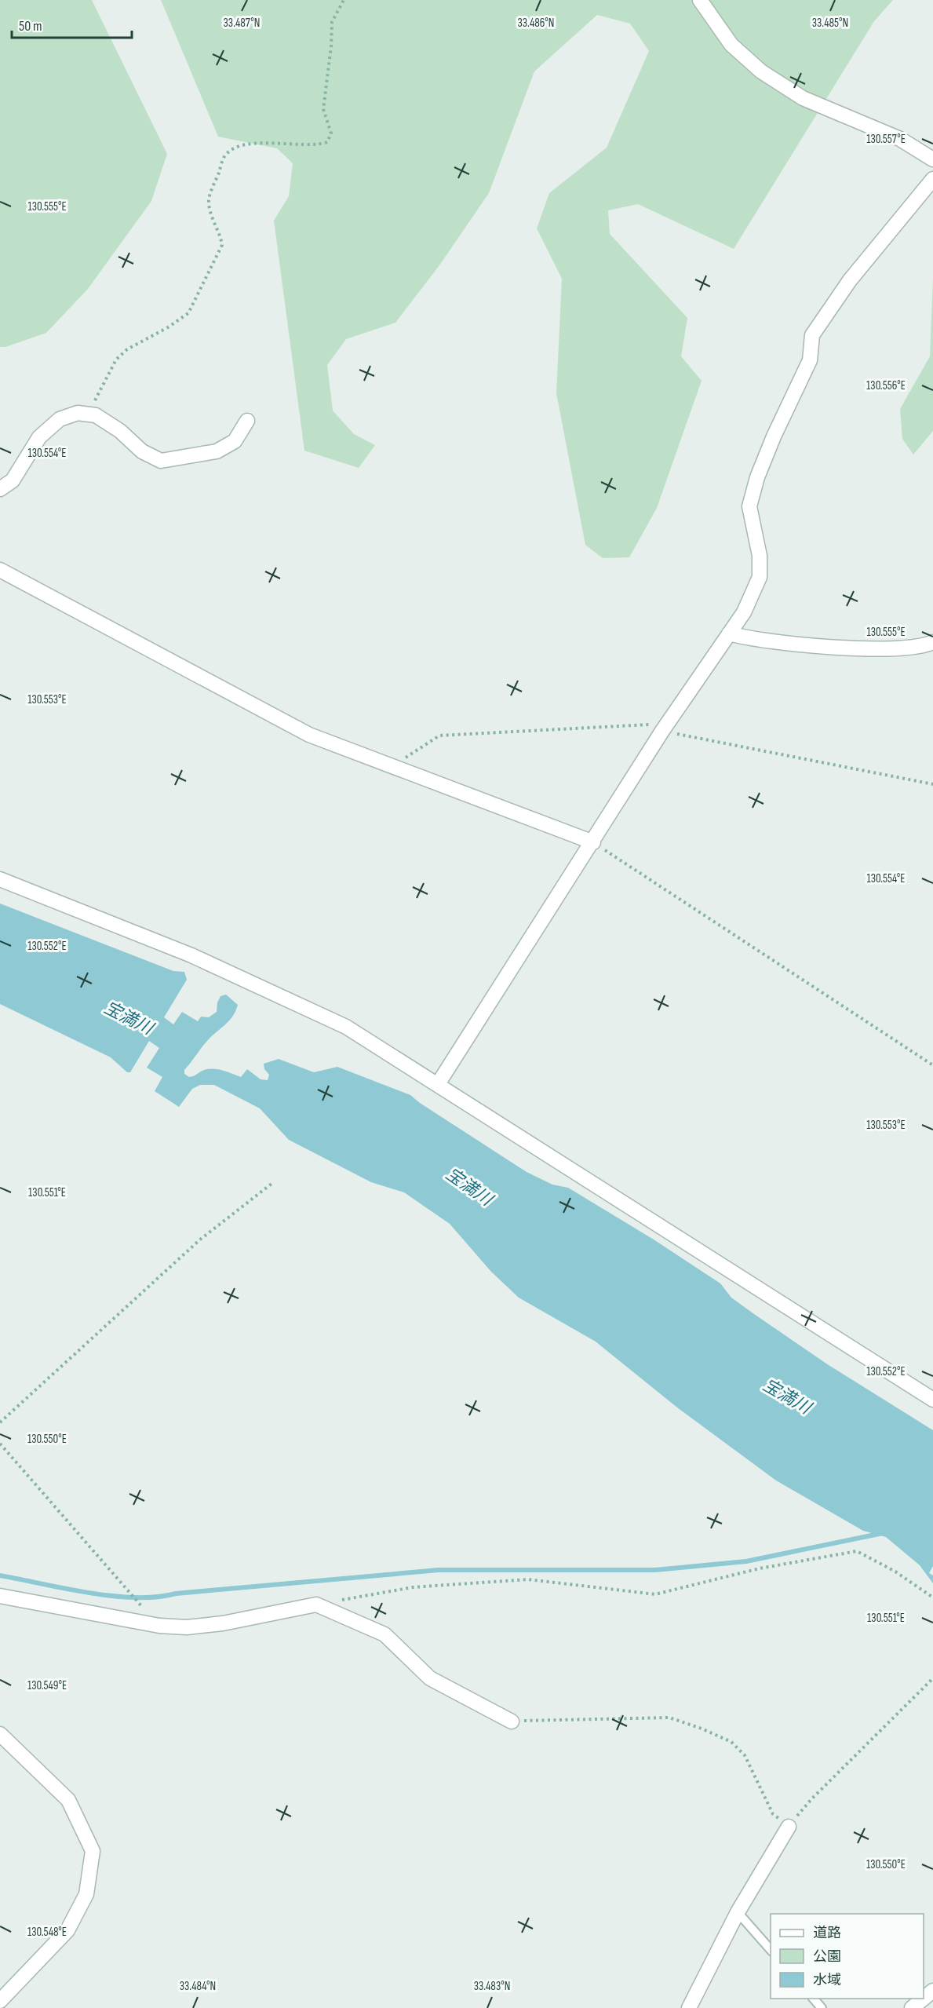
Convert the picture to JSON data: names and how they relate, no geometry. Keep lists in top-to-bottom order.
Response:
{
  "water": ["宝満川"],
  "legend": ["道路", "公園", "水域"],
  "scale_bar": "50 m",
  "coordinates": [
    "33.487°N",
    "33.486°N",
    "33.485°N",
    "130.557°E",
    "130.555°E",
    "130.556°E",
    "130.554°E",
    "130.553°E",
    "130.552°E",
    "130.551°E",
    "130.550°E",
    "130.549°E",
    "130.548°E",
    "33.484°N",
    "33.483°N"
  ]
}
